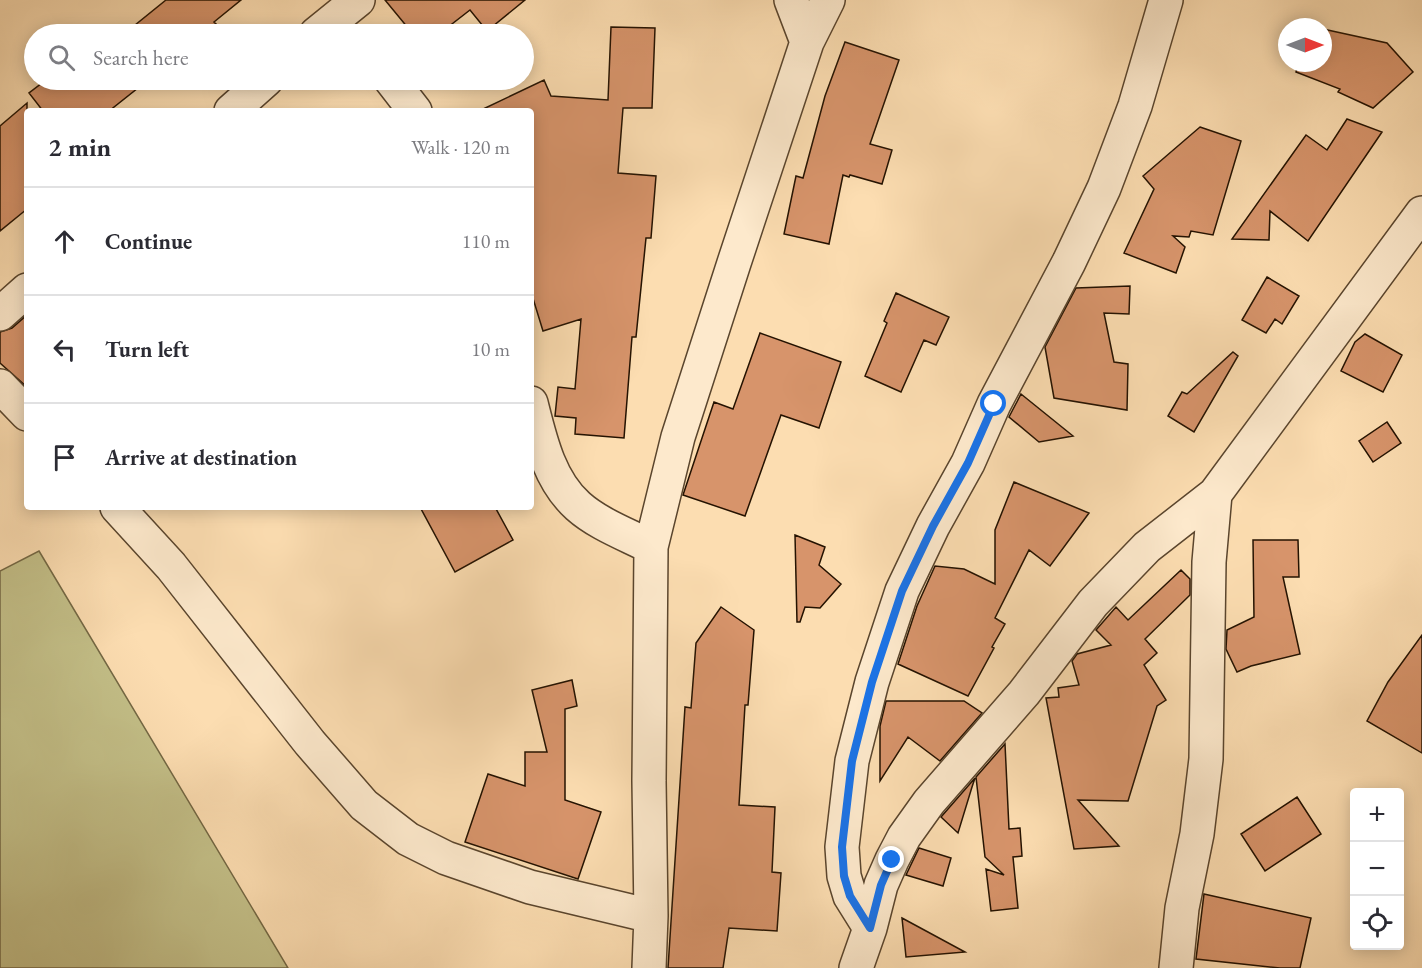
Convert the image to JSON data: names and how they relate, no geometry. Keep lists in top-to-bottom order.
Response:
{
  "north": "right",
  "page": {
    "search": "Search here",
    "heading": ["2 min", "Walk · 120 m"],
    "list": [
      ["Continue", "110 m"],
      ["Turn left", "10 m"],
      "Arrive at destination"
    ],
    "map_buttons": ["+", "−"]
  }
}
